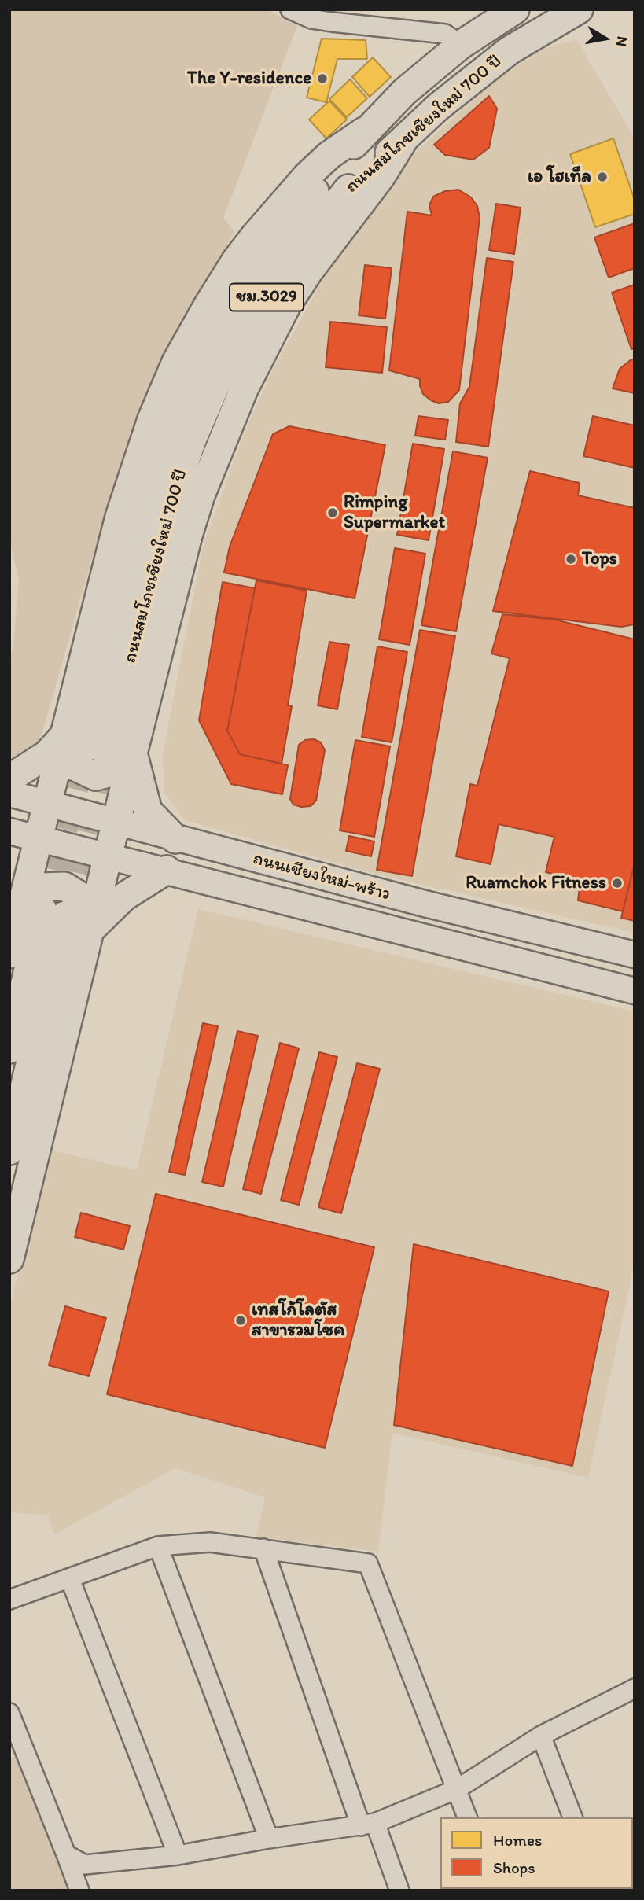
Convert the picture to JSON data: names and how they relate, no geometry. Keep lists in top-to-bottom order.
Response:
{
  "streets": {
    "main road": ["ถนนสมโภชเชียงใหม่ 700 ปี", "ชม.3029", "ถนนเชียงใหม่-พร้าว"]
  },
  "places": [
    "The Y-residence",
    "เอ โฮเท็ล",
    "Rimping Supermarket",
    "Tops",
    "Ruamchok Fitness",
    "เทสโก้โลตัส สาขารวมโชค"
  ],
  "legend": ["Homes", "Shops"],
  "north": "right"
}
